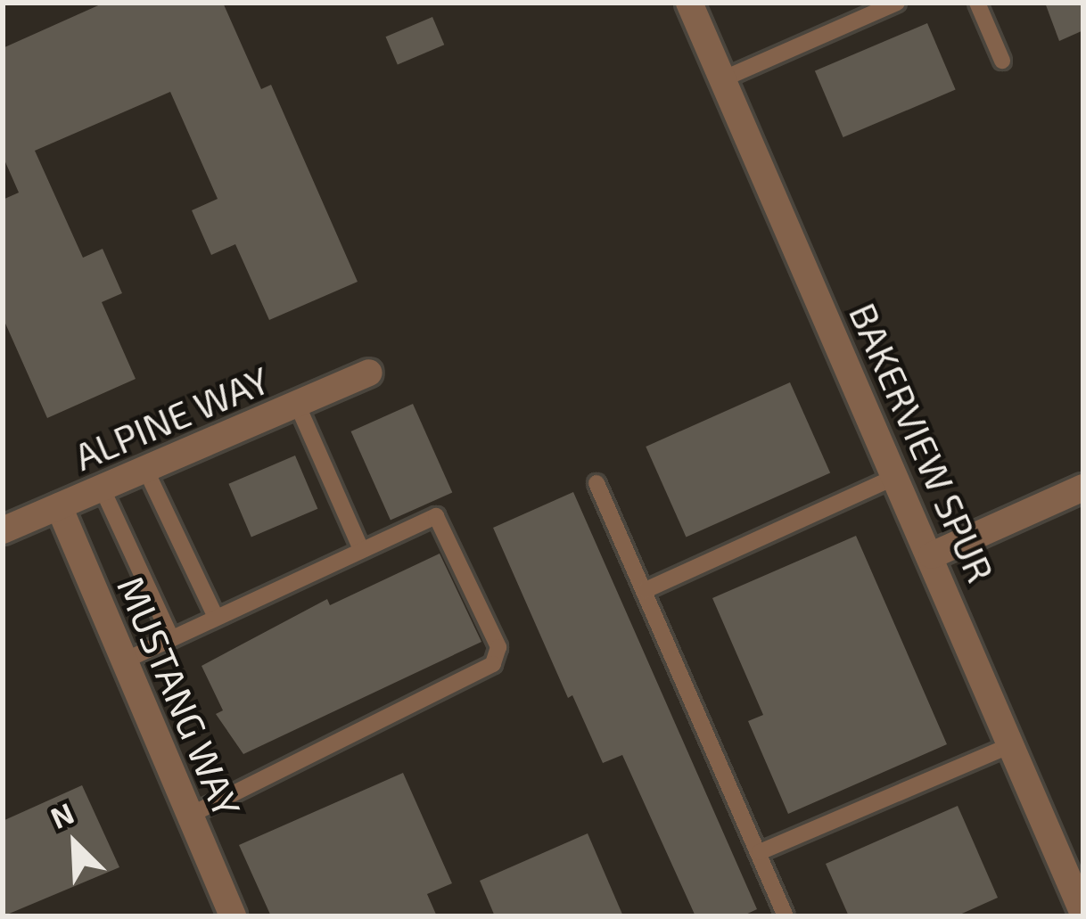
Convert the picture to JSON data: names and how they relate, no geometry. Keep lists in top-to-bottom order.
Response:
{
  "streets": {
    "street": ["ALPINE WAY", "BAKERVIEW SPUR", "MUSTANG WAY"]
  },
  "crossings": [
    ["ALPINE WAY", "MUSTANG WAY"]
  ],
  "north": "top left"
}
